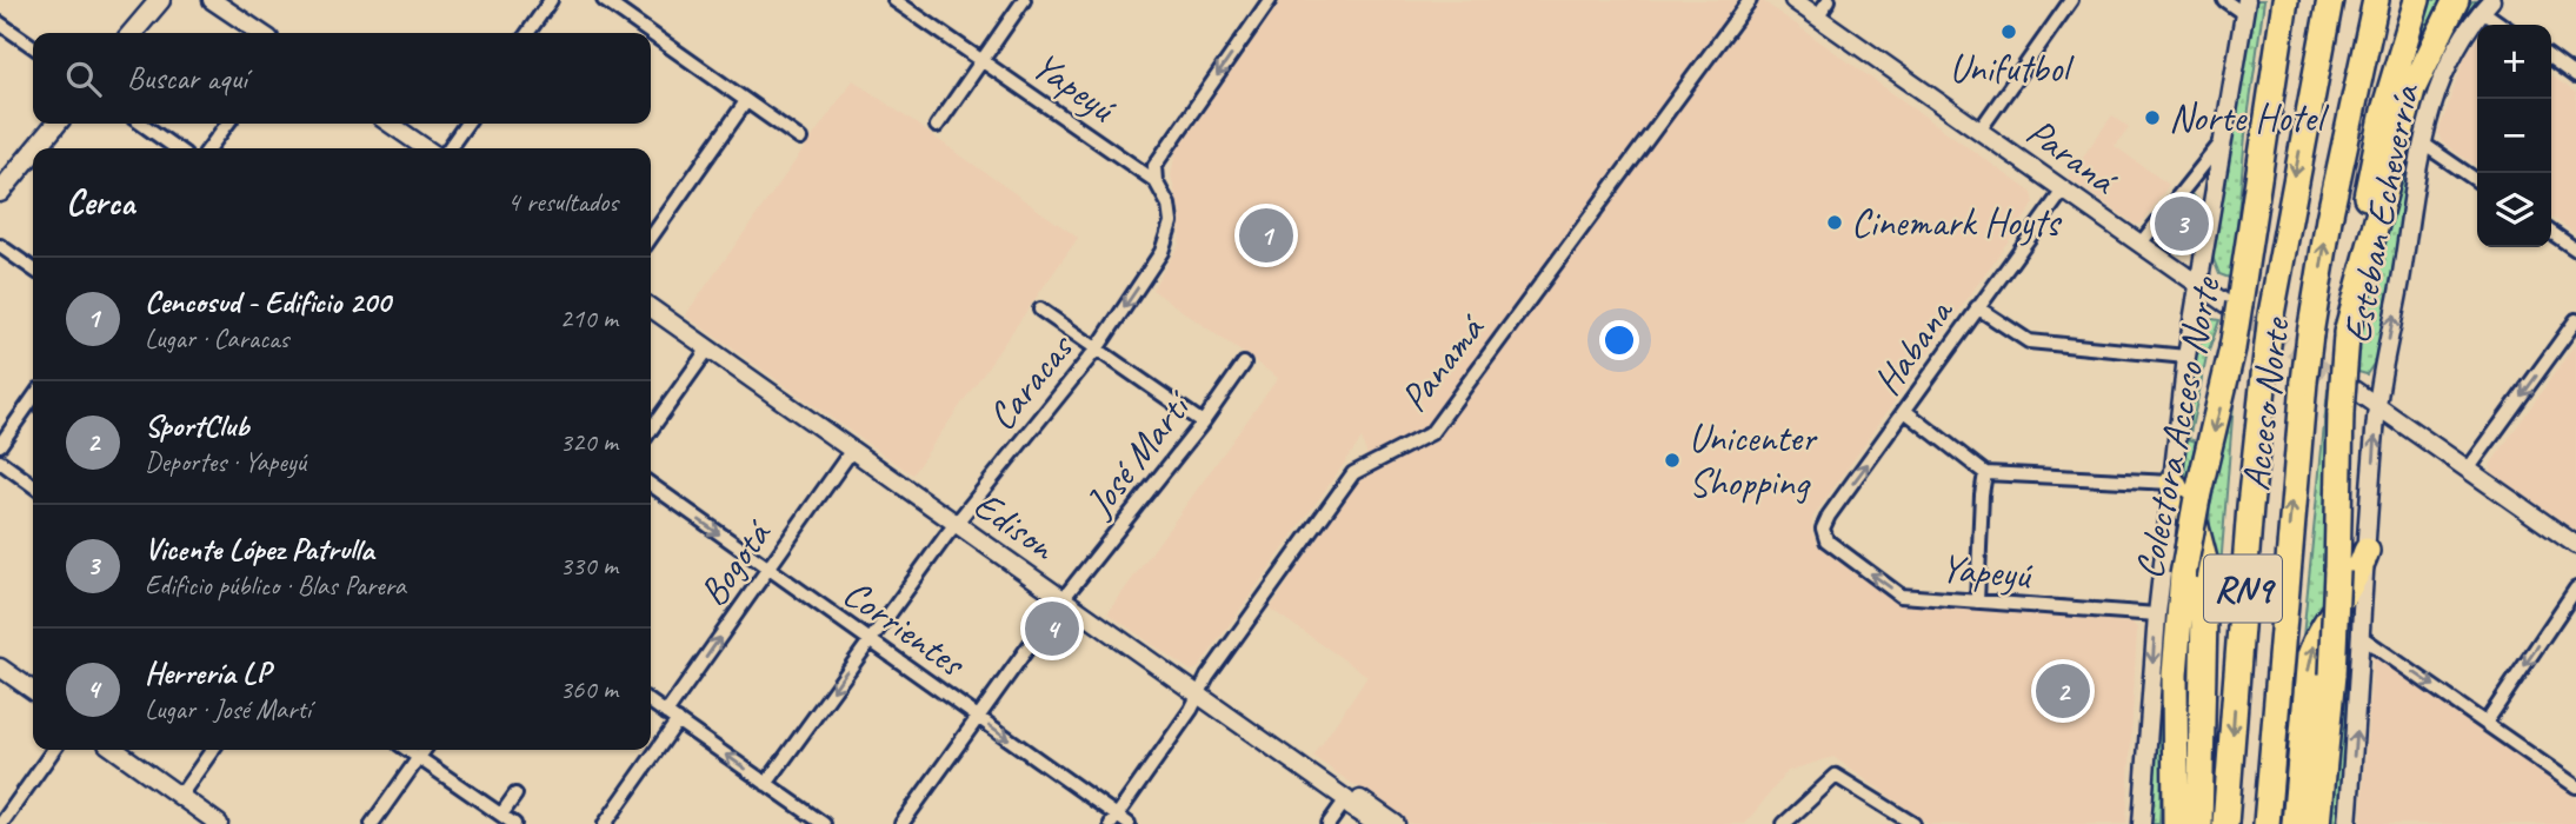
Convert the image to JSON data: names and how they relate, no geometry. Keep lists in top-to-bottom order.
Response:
{
  "streets": {
    "highway": ["Acceso Norte", "Colectora Acceso Norte", "RN9"],
    "street": [
      "Yapeyú",
      "Paraná",
      "Esteban Echeverría",
      "Habana",
      "Panamá",
      "Caracas",
      "José Martí",
      "Edison",
      "Bogotá",
      "Corrientes"
    ]
  },
  "crossings": [
    ["Yapeyú", "Habana"],
    ["Yapeyú", "Caracas"],
    ["Paraná", "Habana"],
    ["Panamá", "Edison"],
    ["Panamá", "Corrientes"],
    ["Caracas", "Edison"],
    ["Caracas", "Corrientes"],
    ["José Martí", "Edison"],
    ["José Martí", "Corrientes"],
    ["Edison", "Bogotá"],
    ["Bogotá", "Corrientes"]
  ],
  "one_way": [
    "Esteban Echeverría",
    "Habana",
    "Caracas",
    "Bogotá",
    "Corrientes"
  ],
  "places": [
    "Unifutbol",
    "Norte Hotel",
    "Cinemark Hoyts",
    "Unicenter Shopping"
  ],
  "page": {
    "map_buttons": ["+", "−"],
    "search": "Buscar aquí",
    "heading": ["Cerca", "4 resultados"],
    "pins": [
      "3",
      "1",
      "4",
      "2"
    ],
    "list": [
      {
        "mark": "1",
        "name": "Cencosud - Edificio 200",
        "note": "Lugar · Caracas",
        "value": "210 m"
      },
      {
        "mark": "2",
        "name": "SportClub",
        "note": "Deportes · Yapeyú",
        "value": "320 m"
      },
      {
        "mark": "3",
        "name": "Vicente López Patrulla",
        "note": "Edificio público · Blas Parera",
        "value": "330 m"
      },
      {
        "mark": "4",
        "name": "Herrería LP",
        "note": "Lugar · José Martí",
        "value": "360 m"
      }
    ]
  }
}
